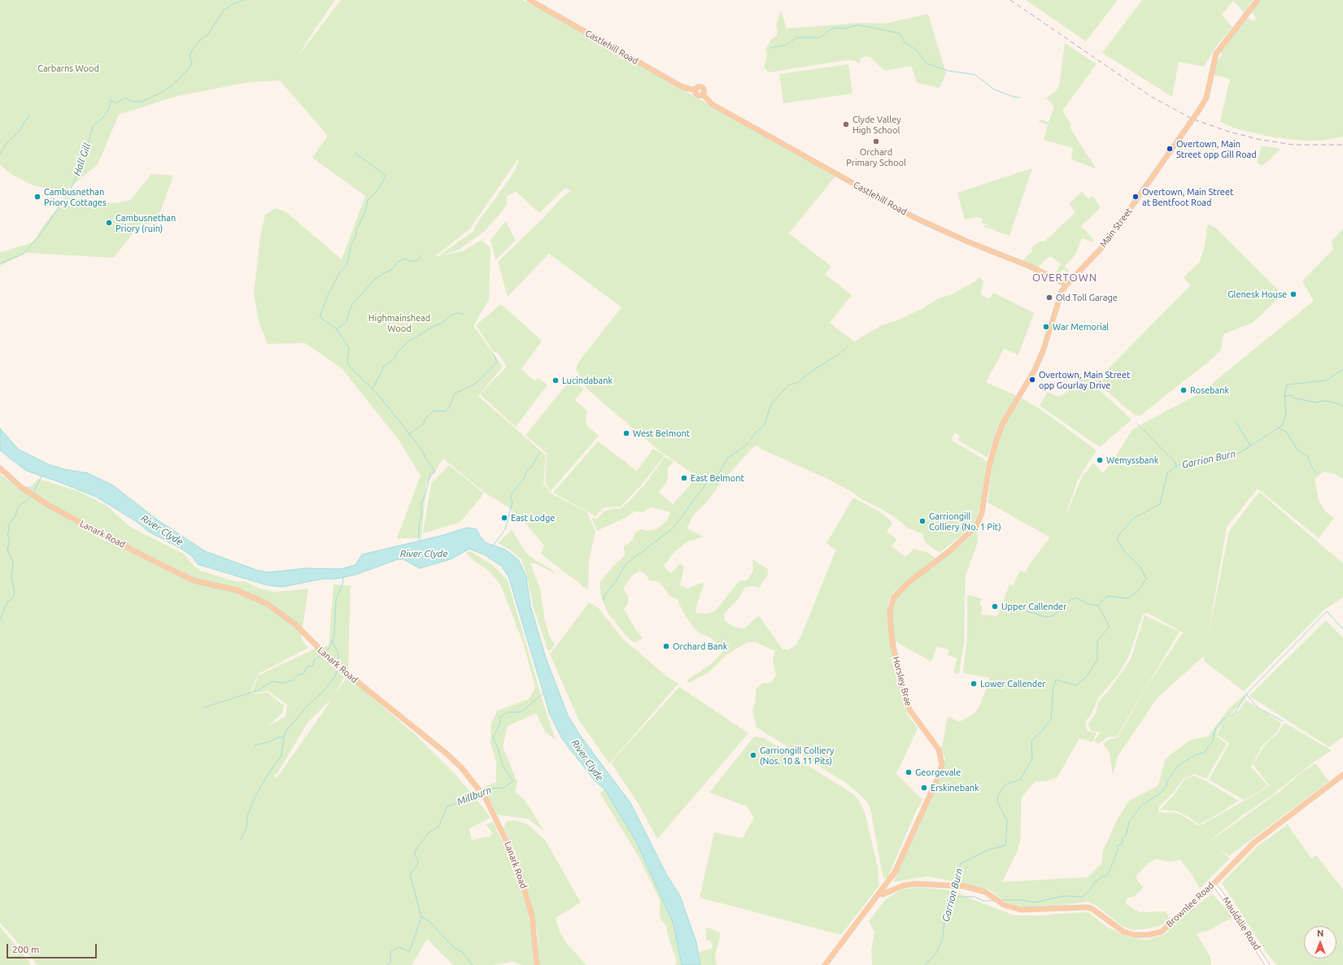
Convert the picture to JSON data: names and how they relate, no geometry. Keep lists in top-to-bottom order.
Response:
{
  "streets": {
    "main road": [
      "Castlehill Road",
      "Main Street",
      "Lanark Road",
      "Horsley Brae",
      "Brownlee Road"
    ],
    "street": ["Mauldslie Road"]
  },
  "crossings": [
    ["Castlehill Road", "Main Street"],
    ["Main Street", "Horsley Brae"],
    ["Horsley Brae", "Brownlee Road"],
    ["Brownlee Road", "Mauldslie Road"]
  ],
  "districts": ["OVERTOWN"],
  "water": [
    "Hall Gill",
    "Garrion Burn",
    "River Clyde",
    "Millburn"
  ],
  "parks": ["Carbarns Wood", "Highmainshead Wood"],
  "places": [
    "Clyde Valley High School",
    "Orchard Primary School",
    "Overtown, Main Street opp Gill Road",
    "Cambusnethan Priory Cottages",
    "Overtown, Main Street at Bentfoot Road",
    "Cambusnethan Priory (ruin)",
    "Glenesk House",
    "Old Toll Garage",
    "War Memorial",
    "Overtown, Main Street opp Gourlay Drive",
    "Lucindabank",
    "Rosebank",
    "West Belmont",
    "Wemyssbank",
    "East Belmont",
    "East Lodge",
    "Garriongill Colliery (No. 1 Pit)",
    "Upper Callender",
    "Orchard Bank",
    "Lower Callender",
    "Garriongill Colliery (Nos. 10 & 11 Pits)",
    "Georgevale",
    "Erskinebank"
  ],
  "scale_bar": "200 m",
  "north": "top"
}
